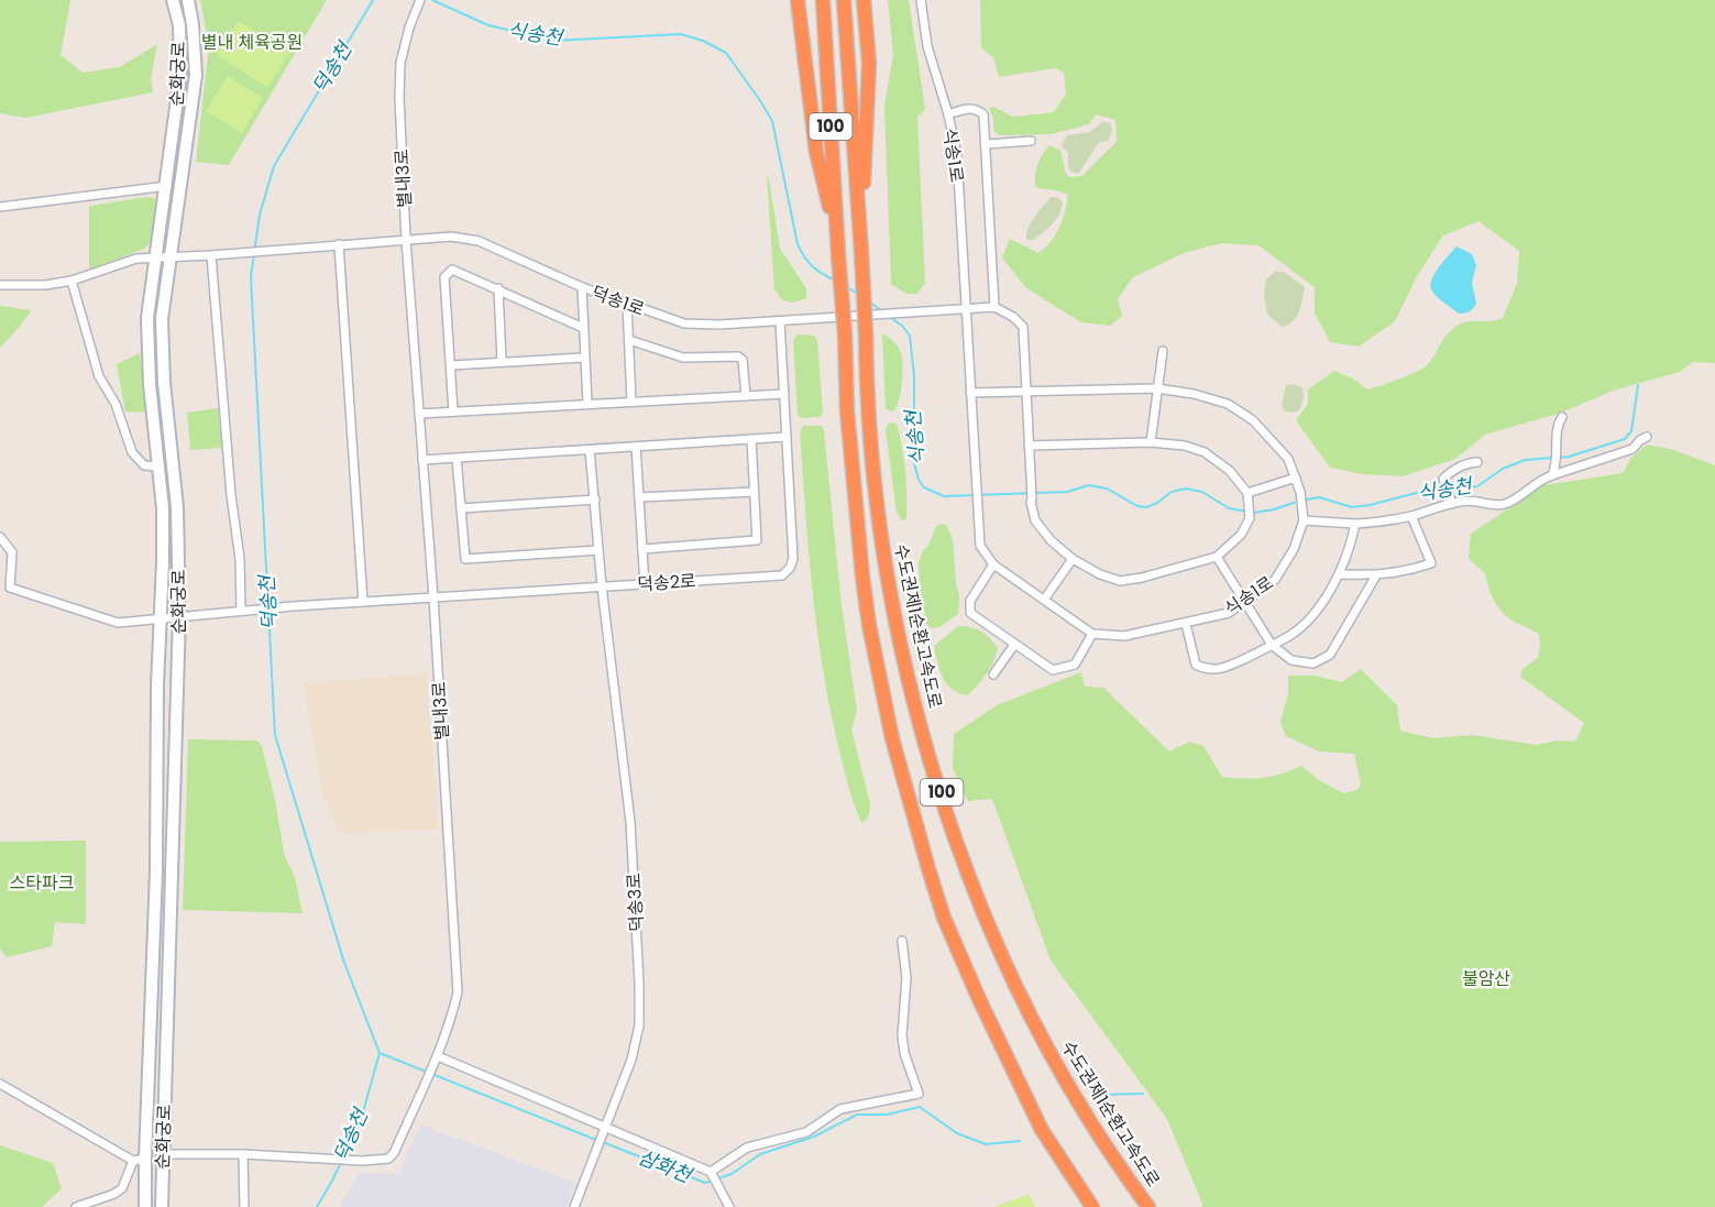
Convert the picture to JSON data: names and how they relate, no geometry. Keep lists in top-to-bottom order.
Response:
{
  "streets": {
    "highway": ["100", "수도권제1순환고속도로"],
    "street": [
      "순화궁로",
      "식송1로",
      "별내3로",
      "덕송1로",
      "덕송2로",
      "덕송3로"
    ]
  },
  "crossings": [
    ["순화궁로", "별내3로"],
    ["식송1로", "덕송1로"],
    ["별내3로", "덕송1로"],
    ["별내3로", "덕송2로"],
    ["덕송1로", "덕송2로"],
    ["덕송2로", "덕송3로"]
  ],
  "water": ["식송천", "덕송천", "삼화천"],
  "parks": ["별내 체육공원", "스타파크", "불암산"]
}
